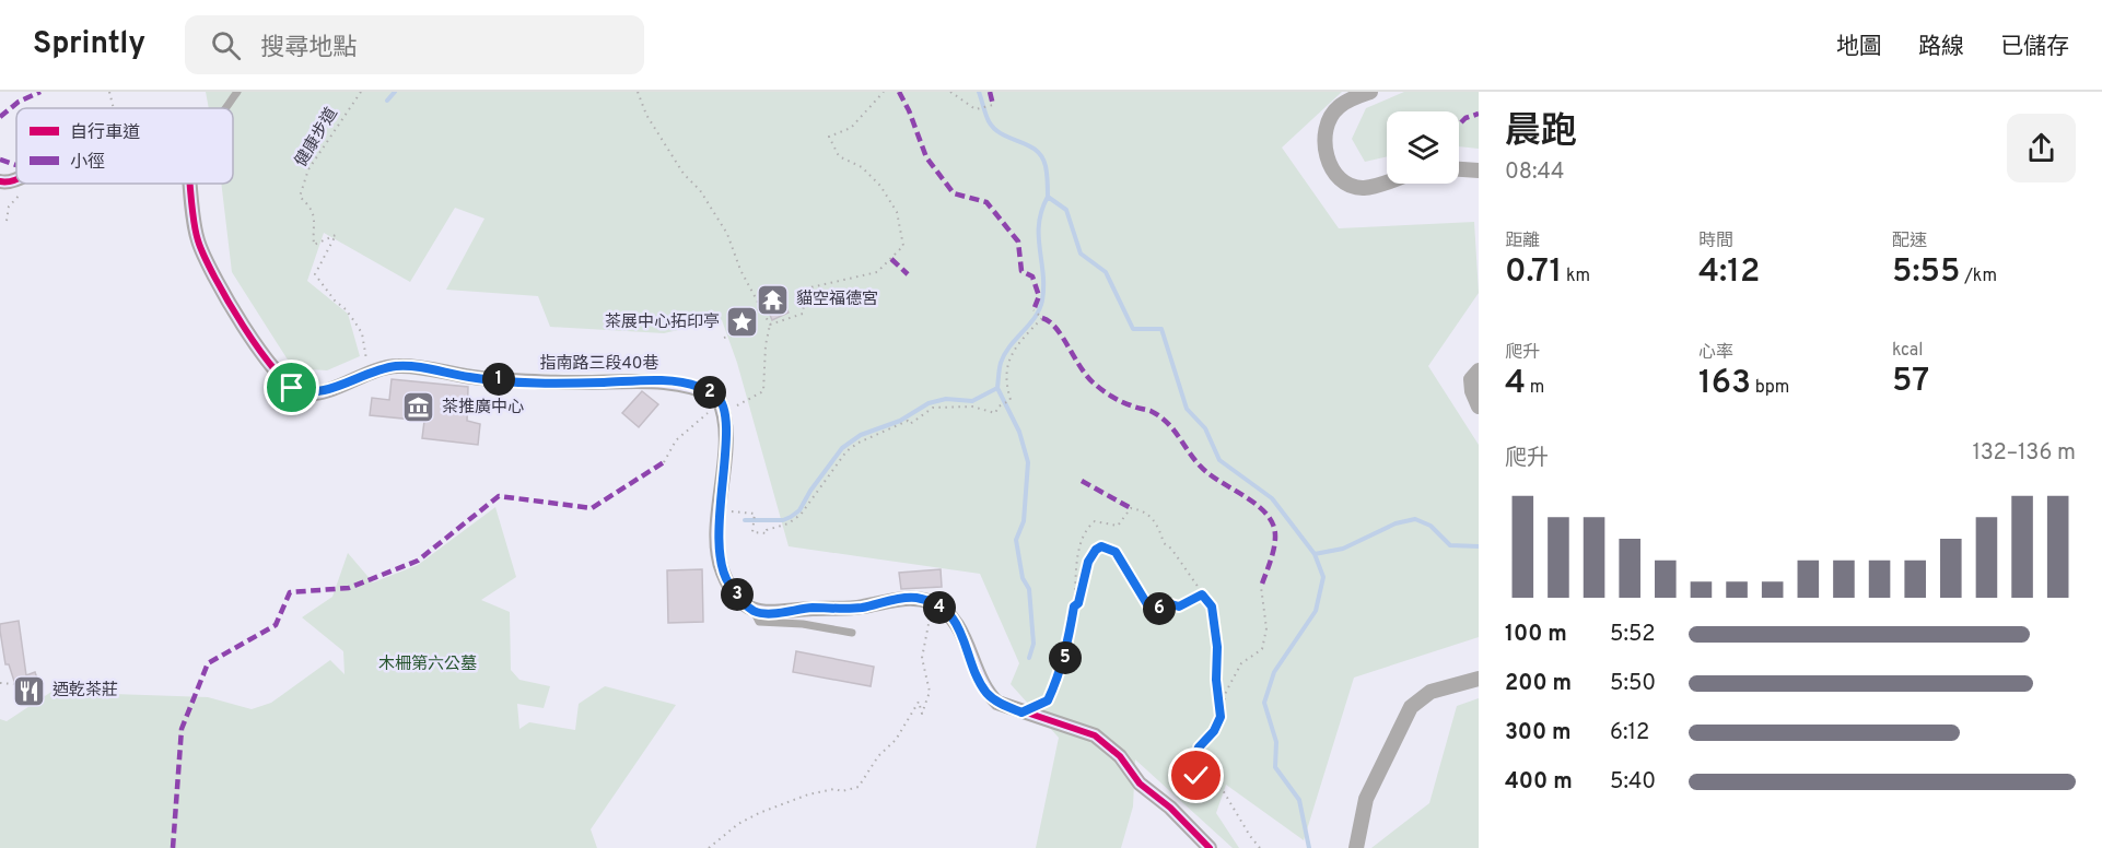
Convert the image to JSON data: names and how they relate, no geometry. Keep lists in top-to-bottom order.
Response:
{
  "streets": {
    "street": ["指南路三段40巷"],
    "path": ["健康步道"]
  },
  "crossings": [
    ["健康步道", "指南路三段40巷"]
  ],
  "parks": ["木柵第六公墓"],
  "places": {
    "temple": ["貓空福德宮"],
    "place": ["茶展中心拓印亭"],
    "museum": ["茶推廣中心"],
    "restaurant": ["迺乾茶莊"]
  },
  "legend": ["自行車道", "小徑"],
  "page": {
    "header": "Sprintly",
    "search": "搜尋地點",
    "nav": ["地圖", "路線", "已儲存"],
    "heading": ["晨跑", "08:44"],
    "stats": [
      ["距離", "0.71 km"],
      ["時間", "4:12"],
      ["配速", "5:55 /km"],
      ["爬升", "4 m"],
      ["心率", "163 bpm"],
      ["kcal", "57"]
    ],
    "pins": [
      "1",
      "2",
      "3",
      "4",
      "6",
      "5"
    ],
    "chart": ["爬升", "132–136 m"],
    "list": [
      {
        "name": "100 m",
        "note": "5:52"
      },
      {
        "name": "200 m",
        "note": "5:50"
      },
      {
        "name": "300 m",
        "note": "6:12"
      },
      {
        "name": "400 m",
        "note": "5:40"
      }
    ]
  }
}
